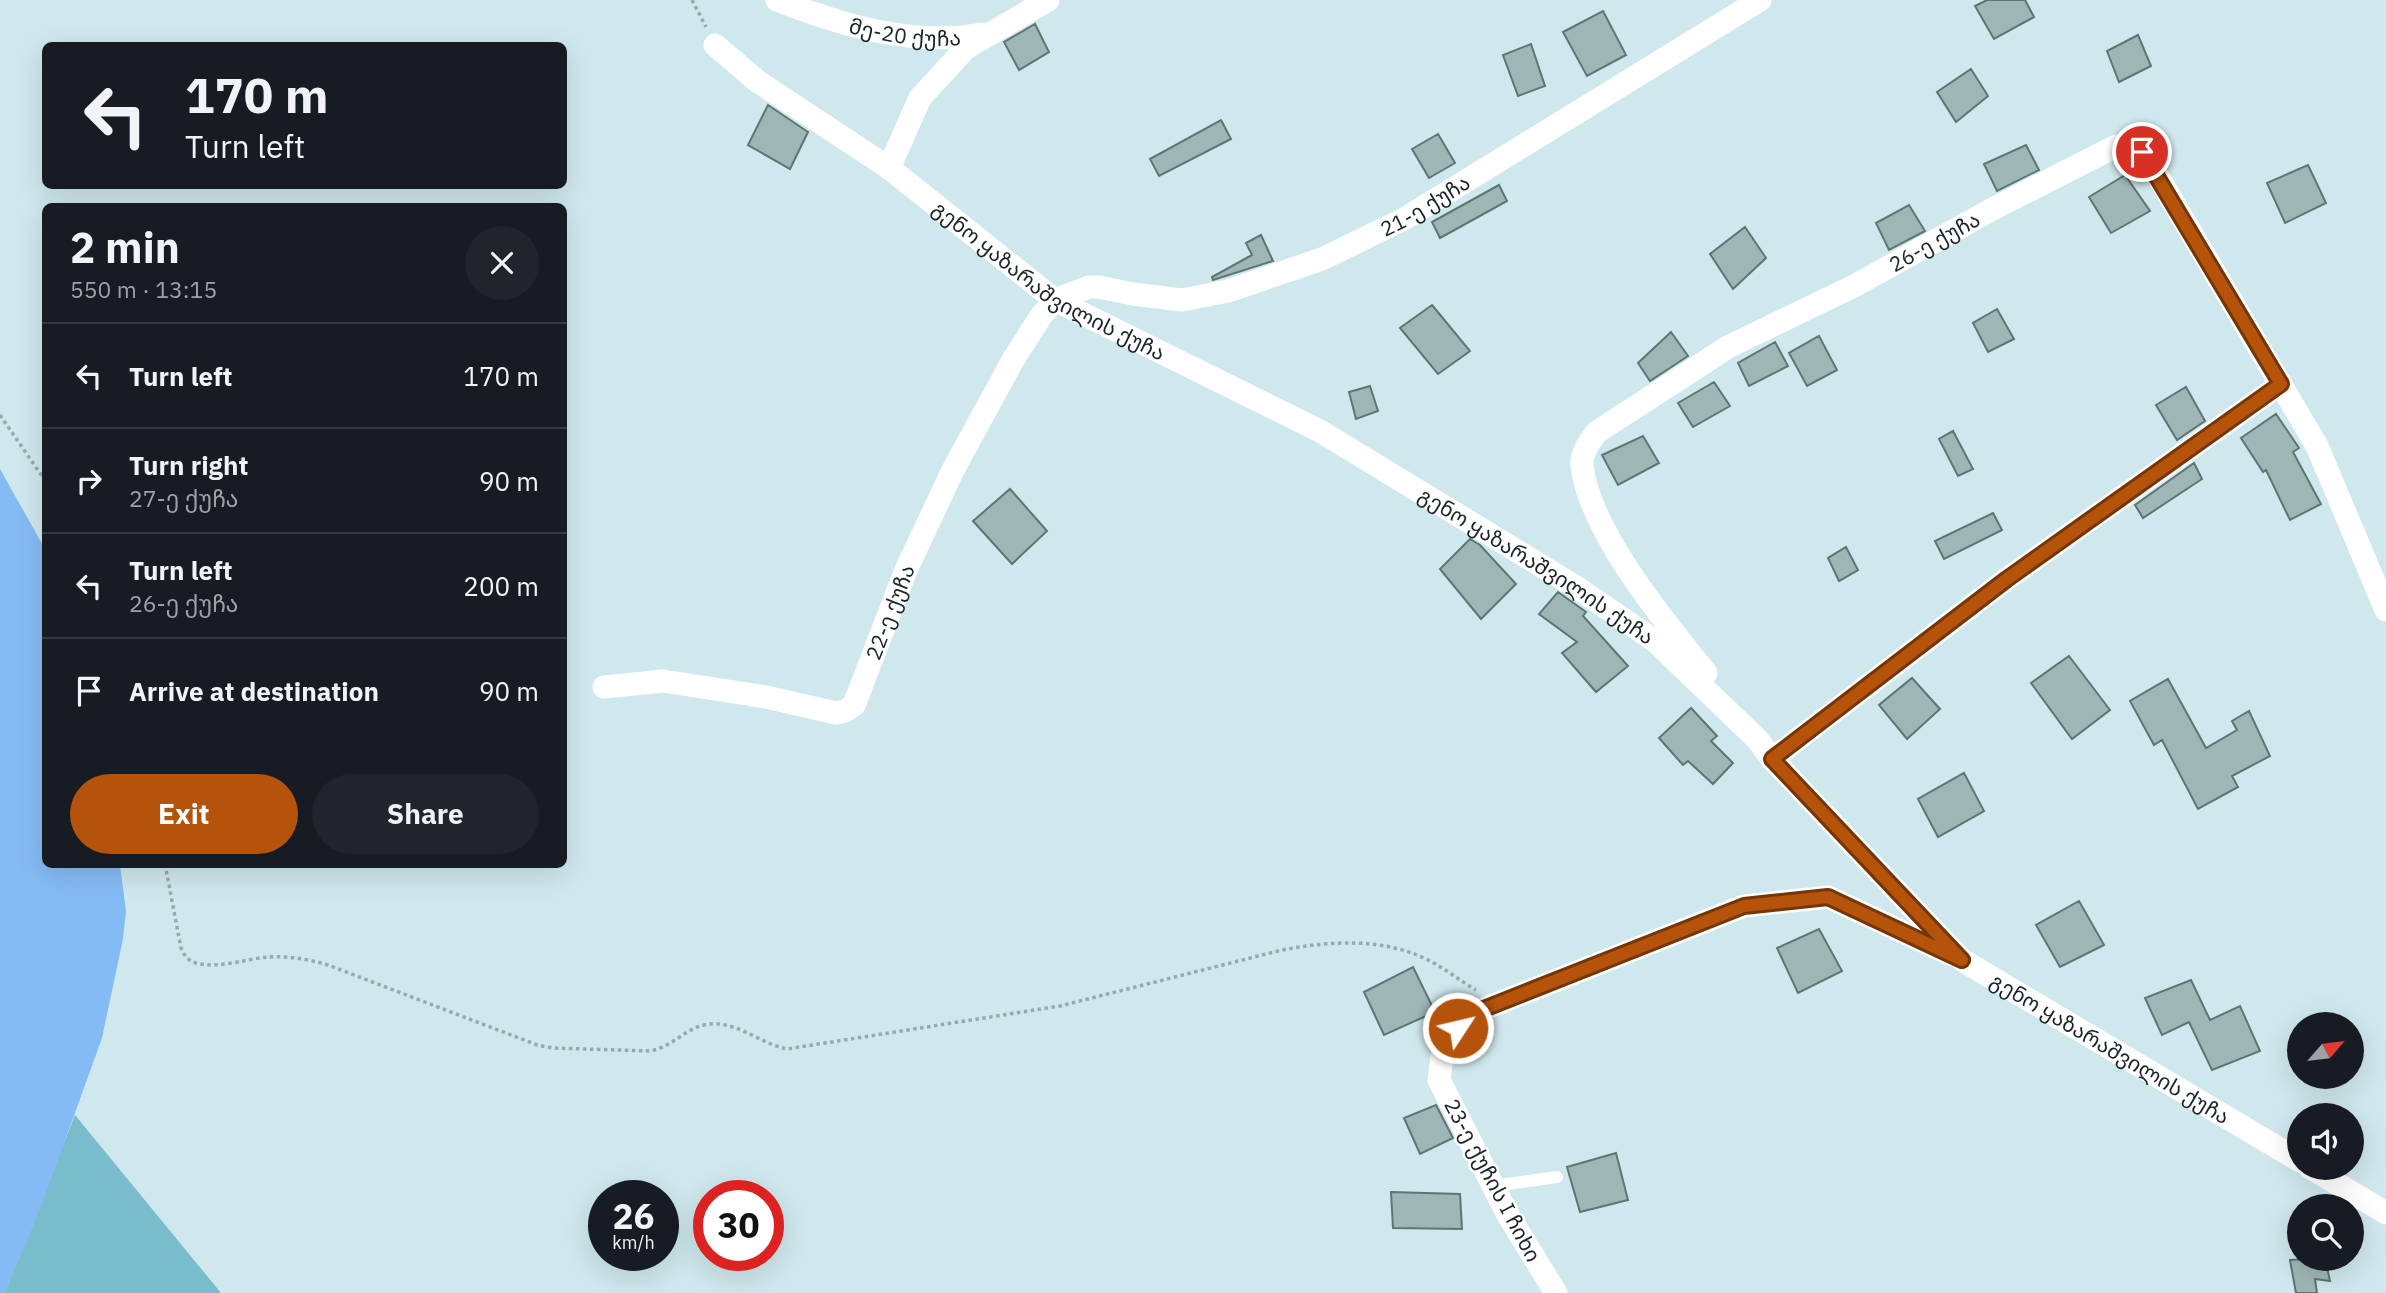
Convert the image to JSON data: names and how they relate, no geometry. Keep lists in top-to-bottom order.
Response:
{
  "streets": {
    "street": [
      "მე-20 ქუჩა",
      "21-ე ქუჩა",
      "26-ე ქუჩა",
      "გენო ყაზარაშვილის ქუჩა",
      "22-ე ქუჩა",
      "23-ე ქუჩის I ჩიხი"
    ]
  },
  "crossings": [
    ["მე-20 ქუჩა", "გენო ყაზარაშვილის ქუჩა"],
    ["21-ე ქუჩა", "გენო ყაზარაშვილის ქუჩა"],
    ["21-ე ქუჩა", "22-ე ქუჩა"],
    ["26-ე ქუჩა", "გენო ყაზარაშვილის ქუჩა"],
    ["გენო ყაზარაშვილის ქუჩა", "22-ე ქუჩა"],
    ["გენო ყაზარაშვილის ქუჩა", "23-ე ქუჩის I ჩიხი"]
  ],
  "north": "top right",
  "page": {
    "turn": ["170 m", "Turn left"],
    "heading": ["2 min", "550 m · 13:15"],
    "list": [
      {
        "name": "Turn left",
        "value": "170 m"
      },
      {
        "name": "Turn right",
        "note": "27-ე ქუჩა",
        "value": "90 m"
      },
      {
        "name": "Turn left",
        "note": "26-ე ქუჩა",
        "value": "200 m"
      },
      {
        "name": "Arrive at destination",
        "value": "90 m"
      }
    ],
    "buttons": ["Exit", "Share"],
    "speed": "26 km/h",
    "limit": "30"
  }
}
